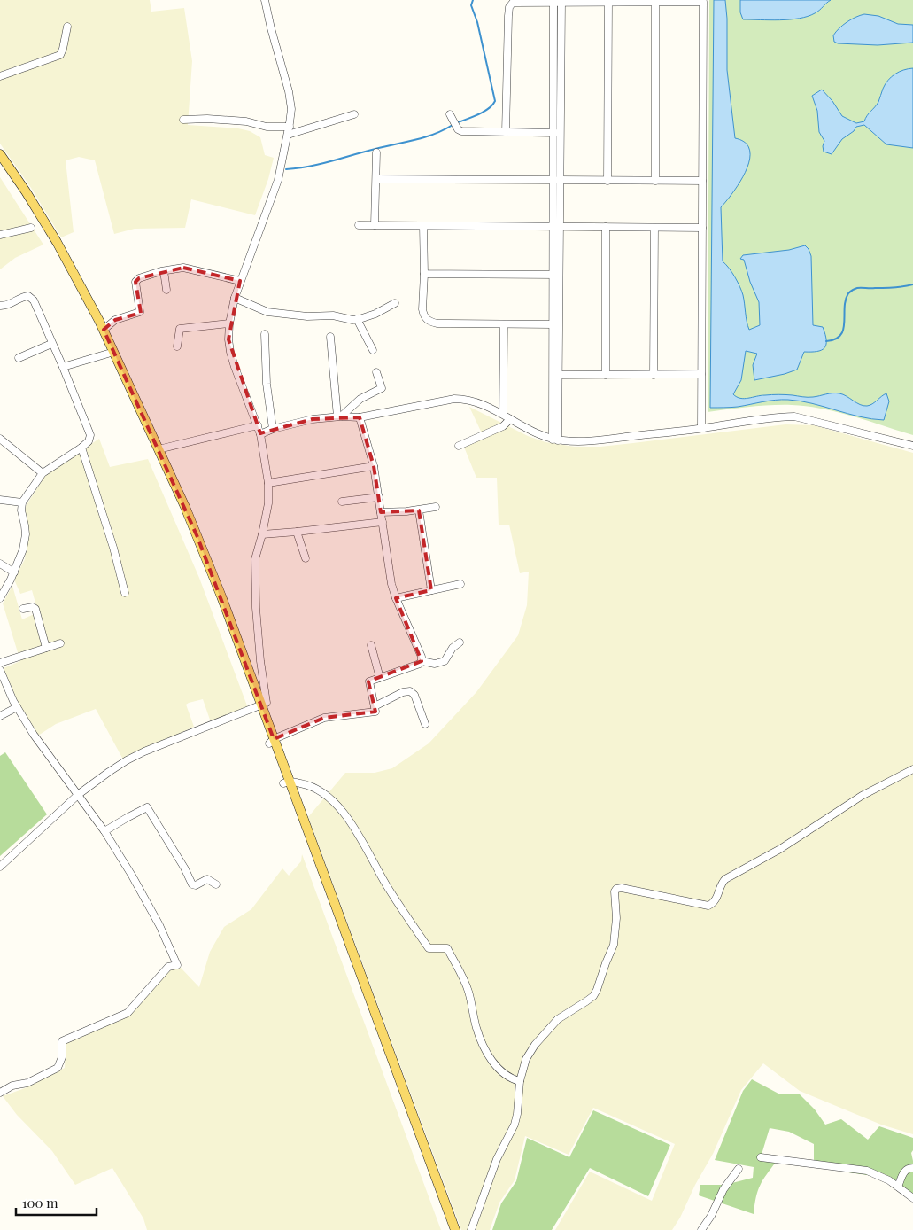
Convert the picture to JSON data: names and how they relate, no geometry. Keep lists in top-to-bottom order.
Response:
{
  "scale_bar": "100 m"
}
